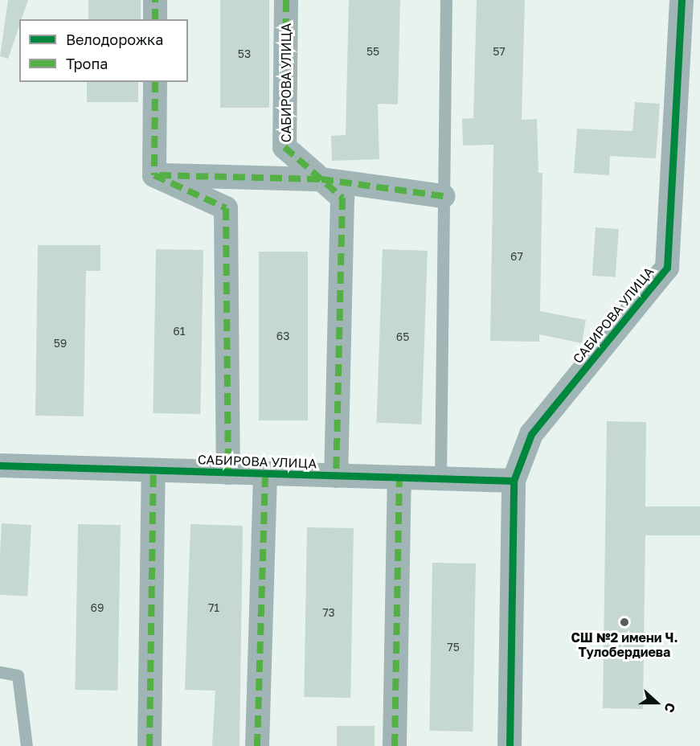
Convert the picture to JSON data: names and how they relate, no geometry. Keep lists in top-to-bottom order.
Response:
{
  "streets": {
    "street": ["САБИРОВА УЛИЦА"]
  },
  "places": ["СШ №2 имени Ч. Тулобердиева"],
  "house_numbers": [
    "55",
    "57",
    "53",
    "67",
    "61",
    "63",
    "65",
    "59",
    "69",
    "71",
    "73",
    "75"
  ],
  "legend": ["Велодорожка", "Тропа"],
  "north": "right"
}
